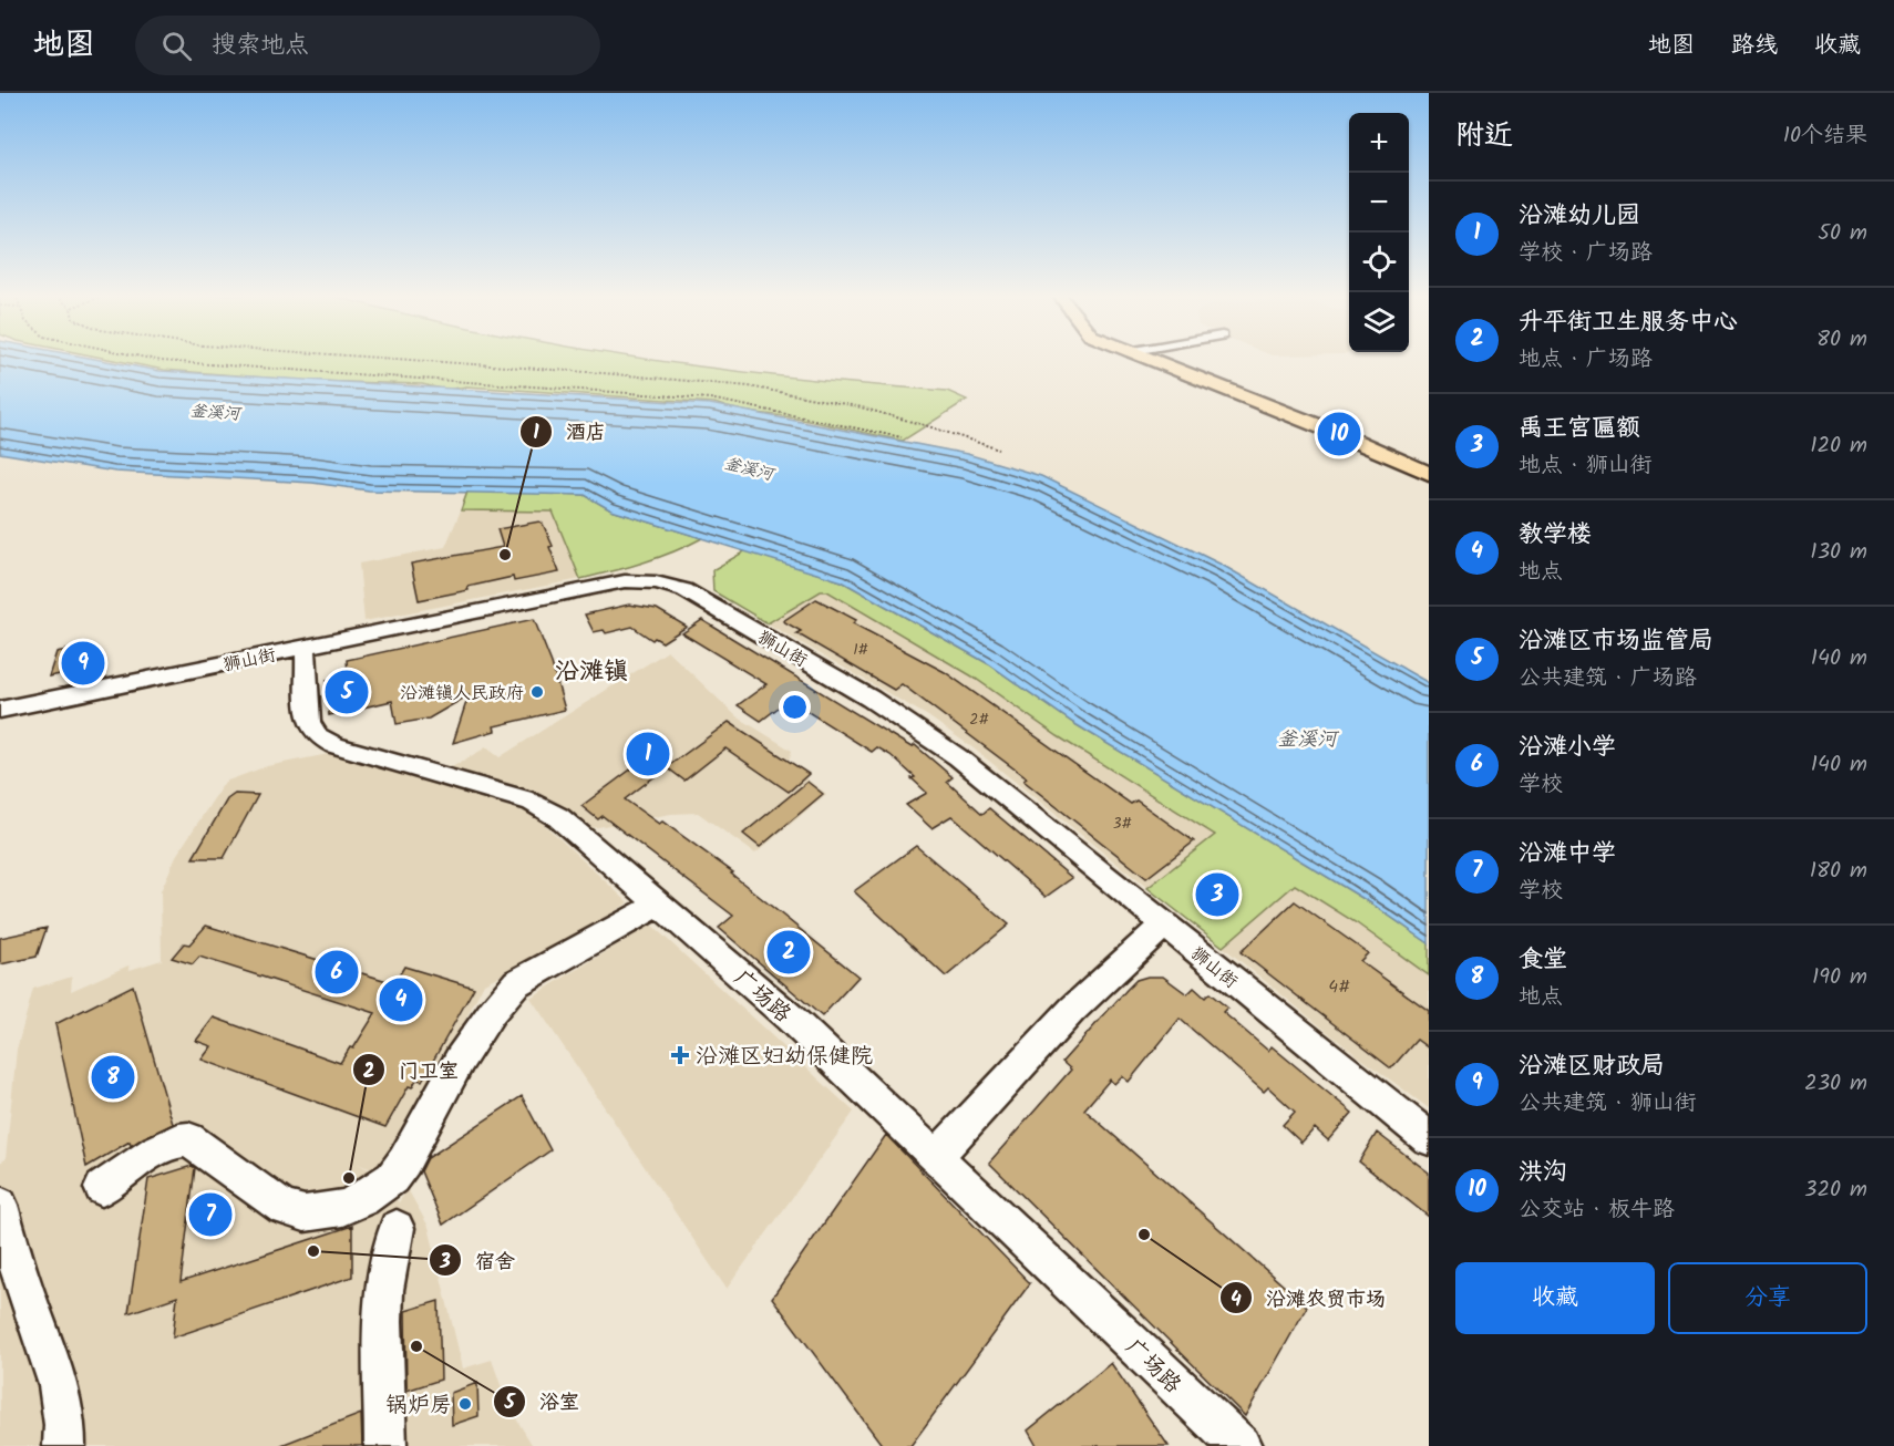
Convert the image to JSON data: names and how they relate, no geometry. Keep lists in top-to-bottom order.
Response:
{
  "streets": {
    "street": ["狮山街", "广场路"]
  },
  "crossings": [
    ["狮山街", "广场路"]
  ],
  "districts": ["沿滩镇"],
  "water": ["釜溪河"],
  "places": {
    "other": [
      "酒店",
      "沿滩镇人民政府",
      "门卫室",
      "沿滩农贸市场",
      "宿舍",
      "浴室",
      "锅炉房"
    ],
    "health": ["沿滩区妇幼保健院"]
  },
  "house_numbers": [
    "1#",
    "2#",
    "3#",
    "4#"
  ],
  "page": {
    "header": "地图",
    "search": "搜索地点",
    "nav": ["地图", "路线", "收藏"],
    "heading": ["附近", "10个结果"],
    "map_buttons": ["+", "−"],
    "list": [
      {
        "mark": "1",
        "name": "沿滩幼儿园",
        "note": "学校 · 广场路",
        "value": "50 m"
      },
      {
        "mark": "2",
        "name": "升平街卫生服务中心",
        "note": "地点 · 广场路",
        "value": "80 m"
      },
      {
        "mark": "3",
        "name": "禹王宫匾额",
        "note": "地点 · 狮山街",
        "value": "120 m"
      },
      {
        "mark": "4",
        "name": "教学楼",
        "note": "地点",
        "value": "130 m"
      },
      {
        "mark": "5",
        "name": "沿滩区市场监管局",
        "note": "公共建筑 · 广场路",
        "value": "140 m"
      },
      {
        "mark": "6",
        "name": "沿滩小学",
        "note": "学校",
        "value": "140 m"
      },
      {
        "mark": "7",
        "name": "沿滩中学",
        "note": "学校",
        "value": "180 m"
      },
      {
        "mark": "8",
        "name": "食堂",
        "note": "地点",
        "value": "190 m"
      },
      {
        "mark": "9",
        "name": "沿滩区财政局",
        "note": "公共建筑 · 狮山街",
        "value": "230 m"
      },
      {
        "mark": "10",
        "name": "洪沟",
        "note": "公交站 · 板牛路",
        "value": "320 m"
      }
    ],
    "pins": [
      "10",
      "9",
      "5",
      "1",
      "3",
      "2",
      "6",
      "4",
      "8",
      "7"
    ],
    "buttons": ["收藏", "分享"]
  }
}
